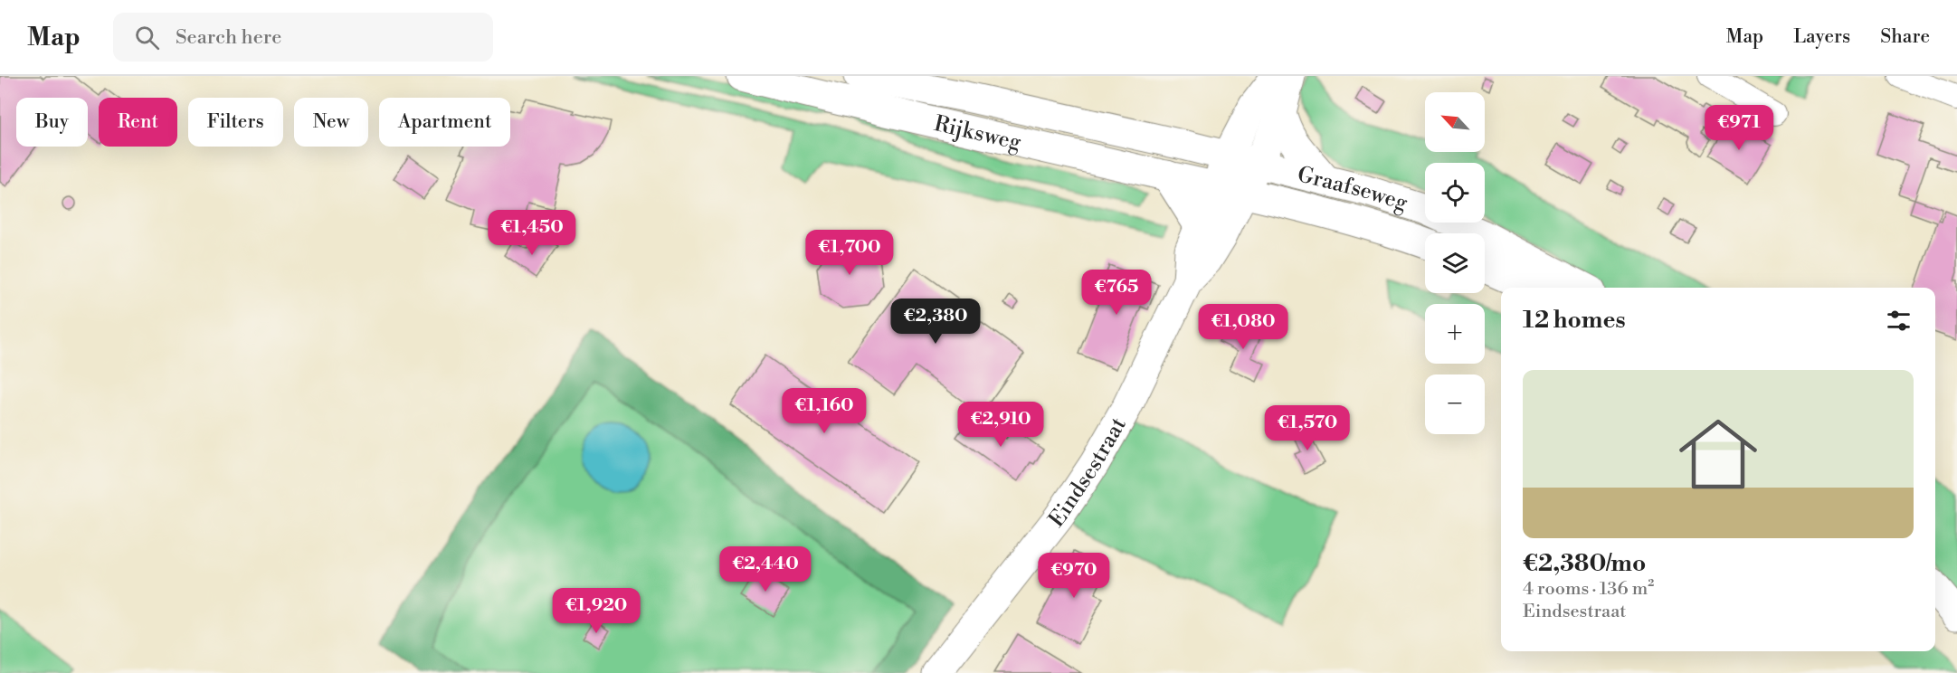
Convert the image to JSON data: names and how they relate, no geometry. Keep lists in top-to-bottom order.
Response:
{
  "streets": {
    "main road": ["Rijksweg", "Graafseweg", "Eindsestraat"]
  },
  "crossings": [
    ["Rijksweg", "Graafseweg"],
    ["Rijksweg", "Eindsestraat"],
    ["Graafseweg", "Eindsestraat"]
  ],
  "north": "top left",
  "page": {
    "header": "Map",
    "search": "Search here",
    "nav": ["Map", "Layers", "Share"],
    "map_buttons": ["+", "−"],
    "chip": [
      "Buy",
      "Rent",
      "Filters",
      "New",
      "Apartment"
    ],
    "price": [
      "€971",
      "€1,450",
      "€1,700",
      "€765",
      "€2,380",
      "€1,080",
      "€1,160",
      "€2,910",
      "€1,570",
      "€2,440",
      "€970",
      "€1,920"
    ],
    "heading": "12 homes",
    "list": [
      {
        "name": "€2,380/mo",
        "note": "4 rooms · 136 m² · Eindsestraat"
      }
    ]
  }
}
